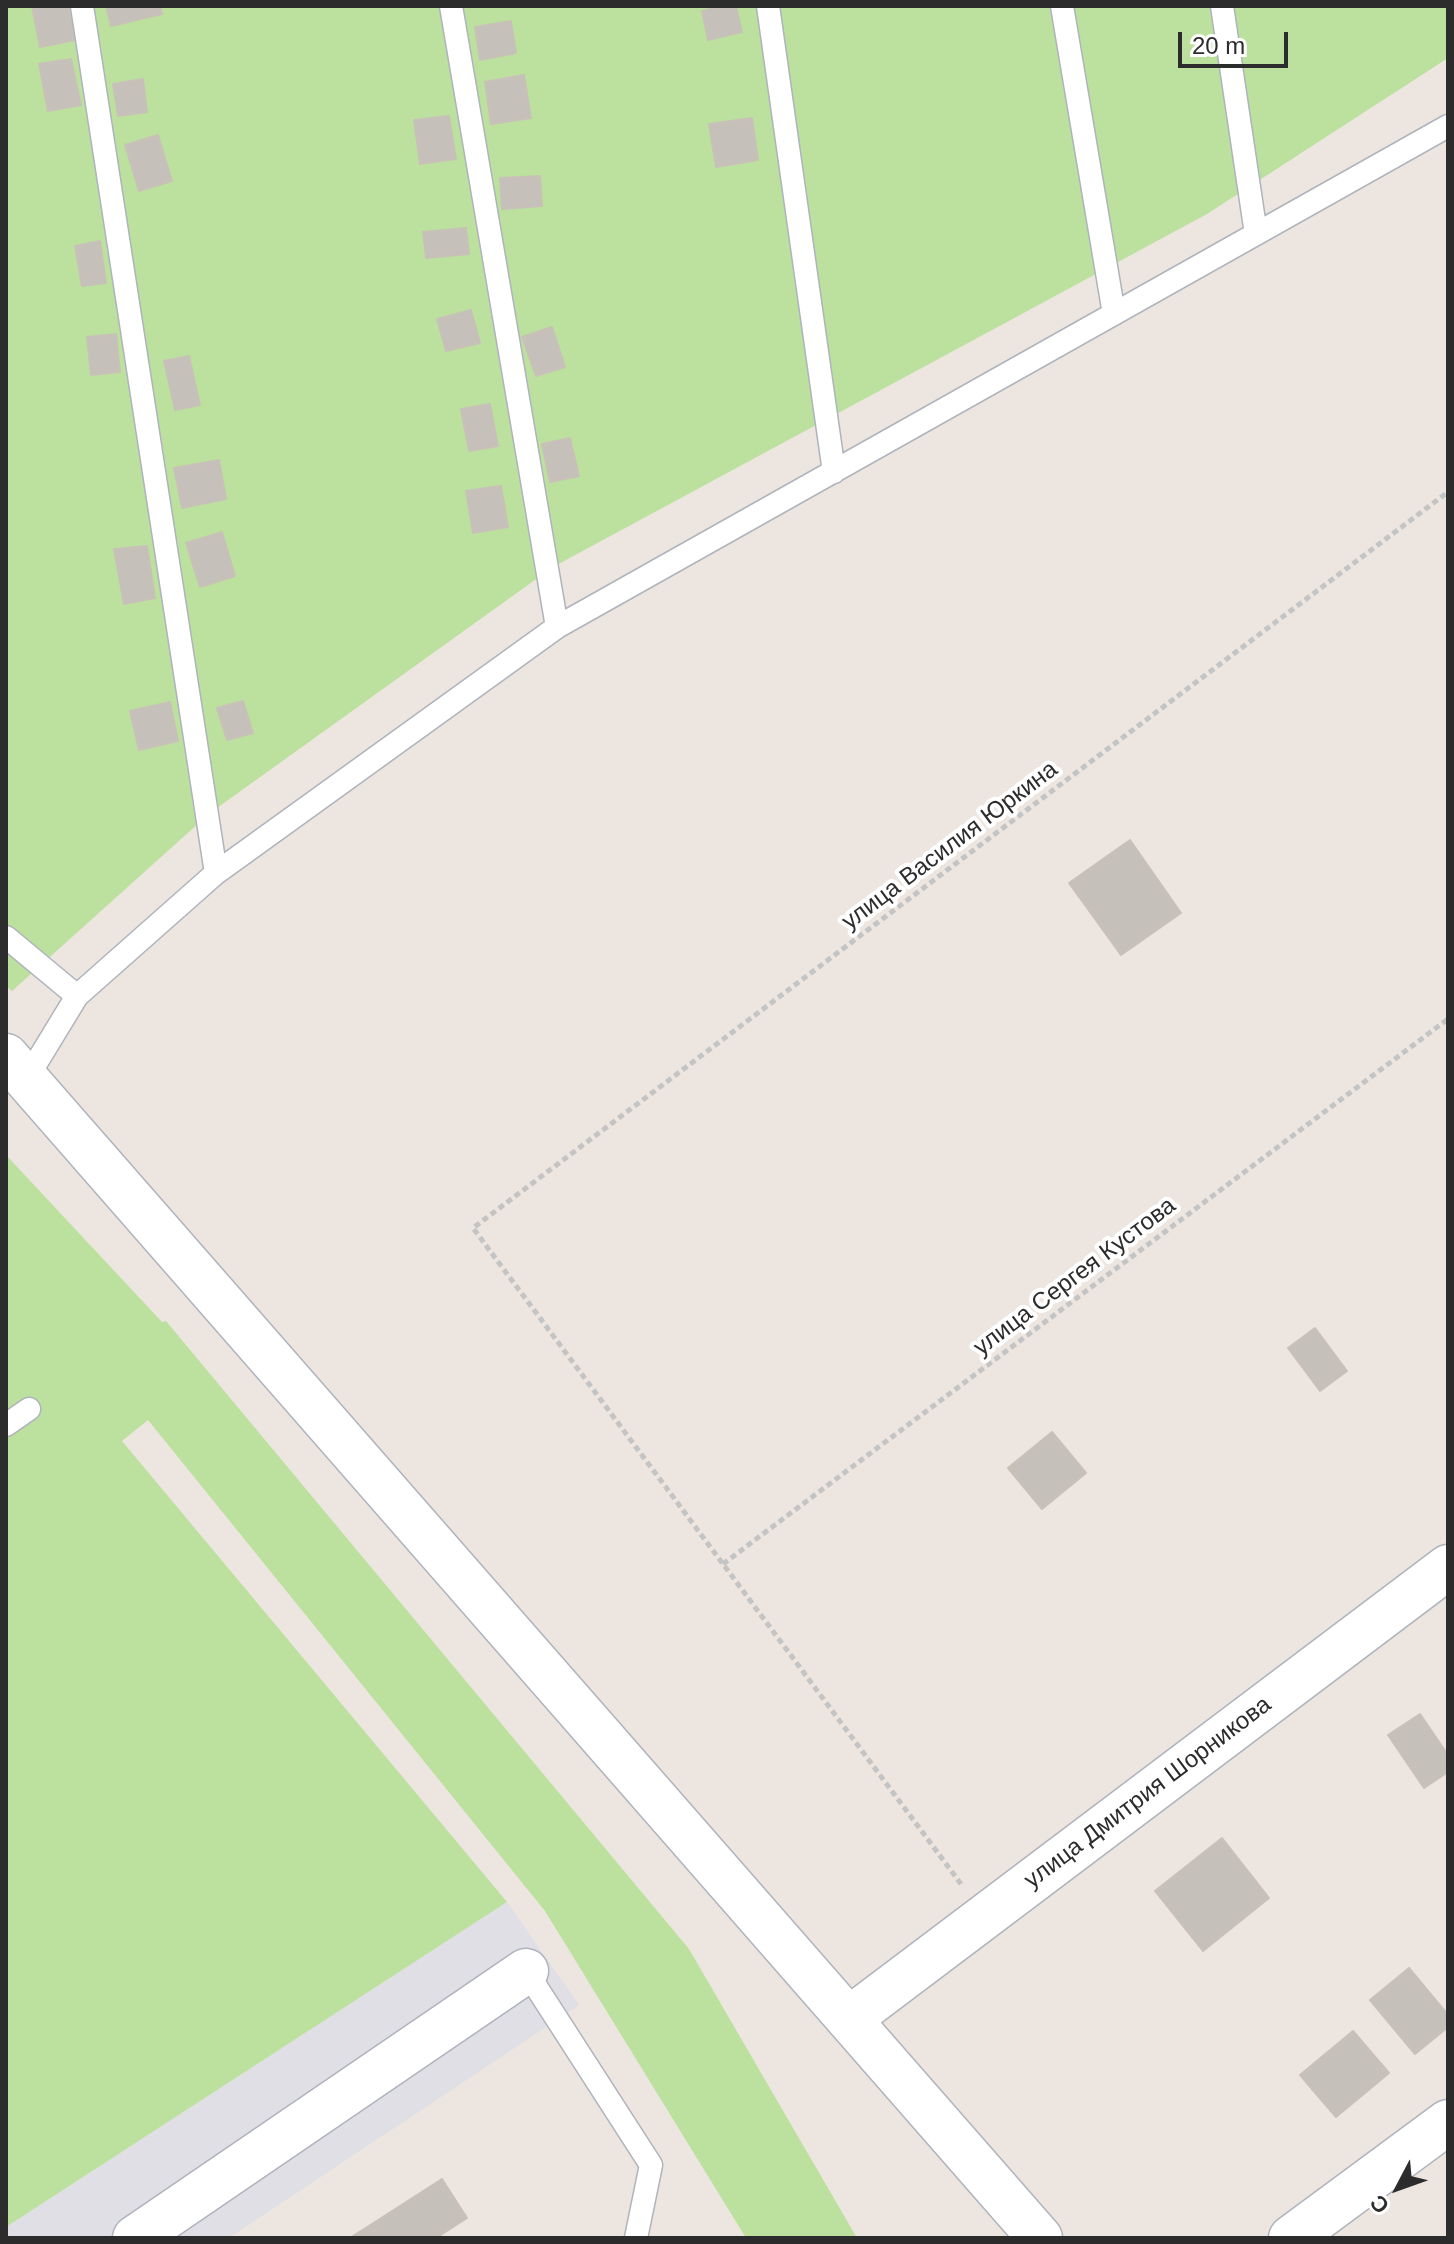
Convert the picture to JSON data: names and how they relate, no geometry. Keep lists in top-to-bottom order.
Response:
{
  "streets": {
    "street": ["улица Дмитрия Шорникова"],
    "path": ["улица Василия Юркина", "улица Сергея Кустова"]
  },
  "crossings": [
    ["улица Василия Юркина", "улица Сергея Кустова"]
  ],
  "scale_bar": "20 m",
  "north": "bottom left"
}
